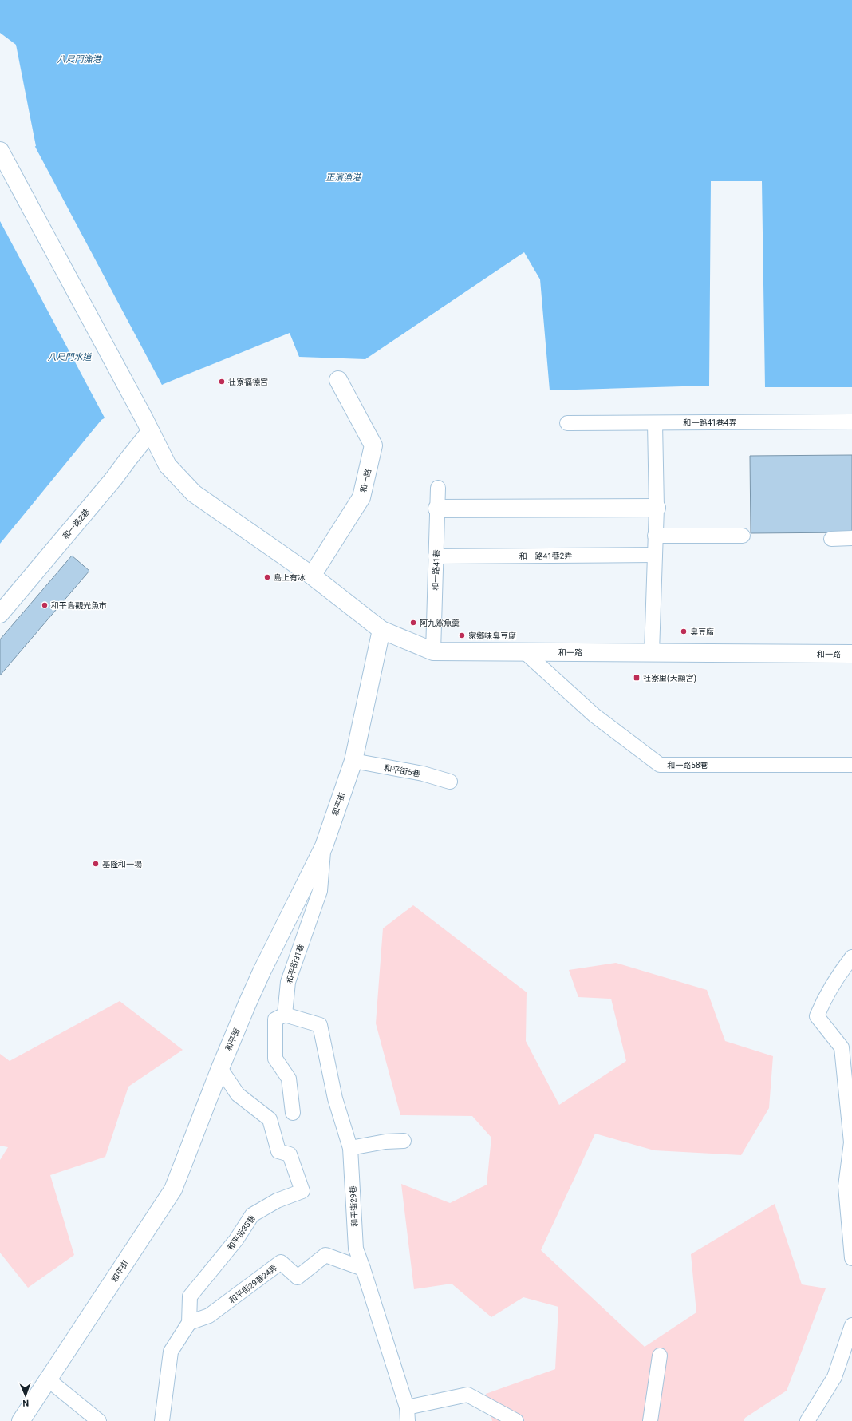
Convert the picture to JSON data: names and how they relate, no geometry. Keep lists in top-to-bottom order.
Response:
{
  "streets": {
    "street": ["和一路", "和一路2巷", "和平街"],
    "lane": [
      "和一路41巷4弄",
      "和一路41巷2弄",
      "和一路41巷",
      "和一路58巷",
      "和平街5巷",
      "和平街31巷",
      "和平街29巷",
      "和平街35巷",
      "和平街29巷24弄"
    ]
  },
  "crossings": [
    ["和一路", "和一路2巷"],
    ["和一路", "和一路41巷"],
    ["和一路", "和一路58巷"],
    ["和一路", "和平街"],
    ["和一路41巷2弄", "和一路41巷"],
    ["和平街5巷", "和平街"],
    ["和平街", "和平街31巷"],
    ["和平街", "和平街35巷"],
    ["和平街31巷", "和平街29巷"],
    ["和平街29巷", "和平街29巷24弄"],
    ["和平街35巷", "和平街29巷24弄"]
  ],
  "water": ["八尺門漁港", "正濱漁港", "八尺門水道"],
  "places": {
    "other": [
      "社寮福德宮",
      "島上有冰",
      "和平島觀光魚市",
      "阿九鯊魚羹",
      "臭豆腐",
      "家鄉味臭豆腐",
      "基隆和一場"
    ],
    "transit": ["社寮里(天顯宮)"]
  },
  "north": "bottom"
}
